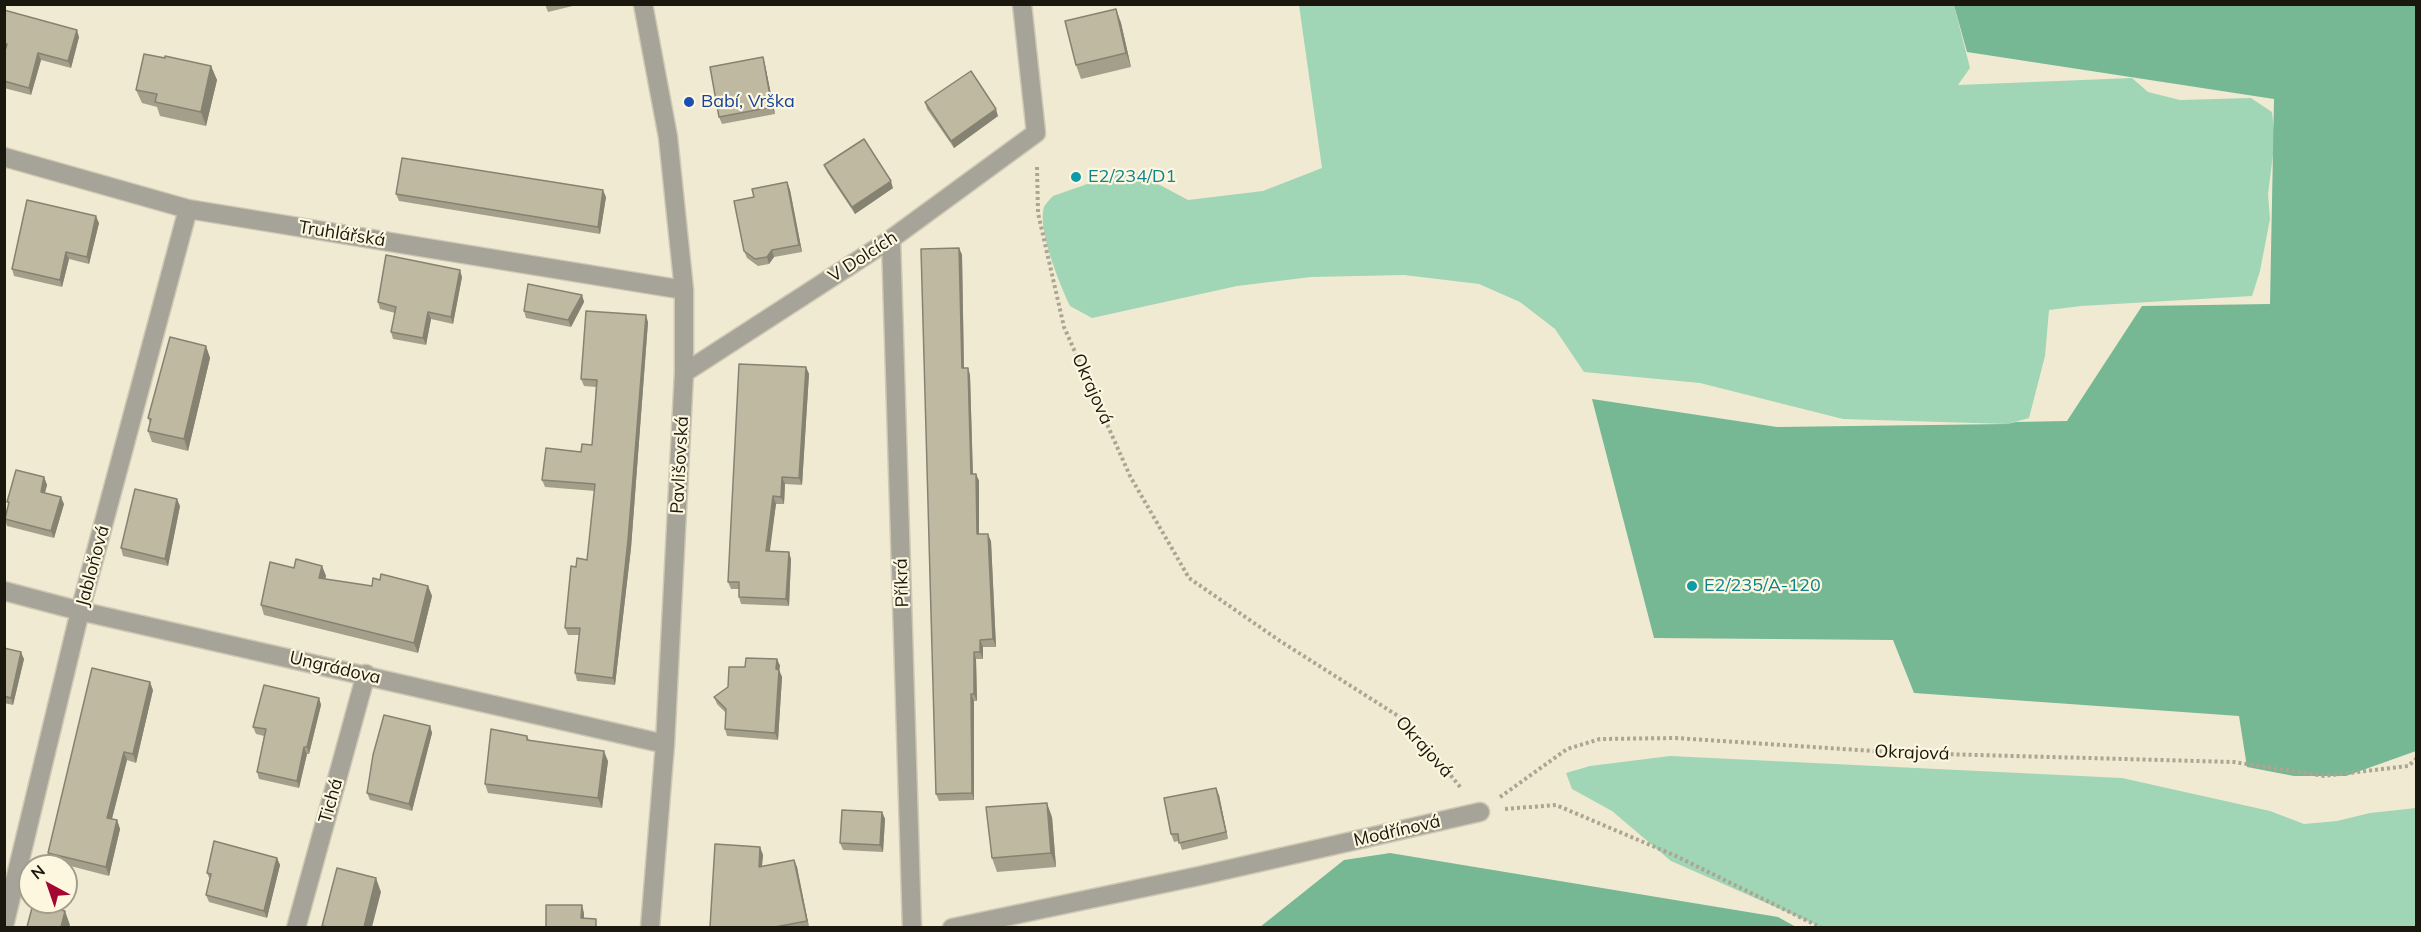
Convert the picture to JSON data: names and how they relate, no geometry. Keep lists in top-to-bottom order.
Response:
{
  "streets": {
    "street": [
      "Truhlářská",
      "V Dolcích",
      "Pavlišovská",
      "Jabloňová",
      "Příkrá",
      "Ungrádova",
      "Tichá",
      "Modřínová"
    ],
    "path": ["Okrajová"]
  },
  "crossings": [
    ["Truhlářská", "Pavlišovská"],
    ["Truhlářská", "Jabloňová"],
    ["V Dolcích", "Okrajová"],
    ["V Dolcích", "Pavlišovská"],
    ["V Dolcích", "Příkrá"],
    ["Okrajová", "Modřínová"],
    ["Pavlišovská", "Ungrádova"],
    ["Jabloňová", "Ungrádova"],
    ["Ungrádova", "Tichá"]
  ],
  "places": ["Babí, Vrška", "E2/234/D1", "E2/235/A-120"],
  "north": "top left"
}
